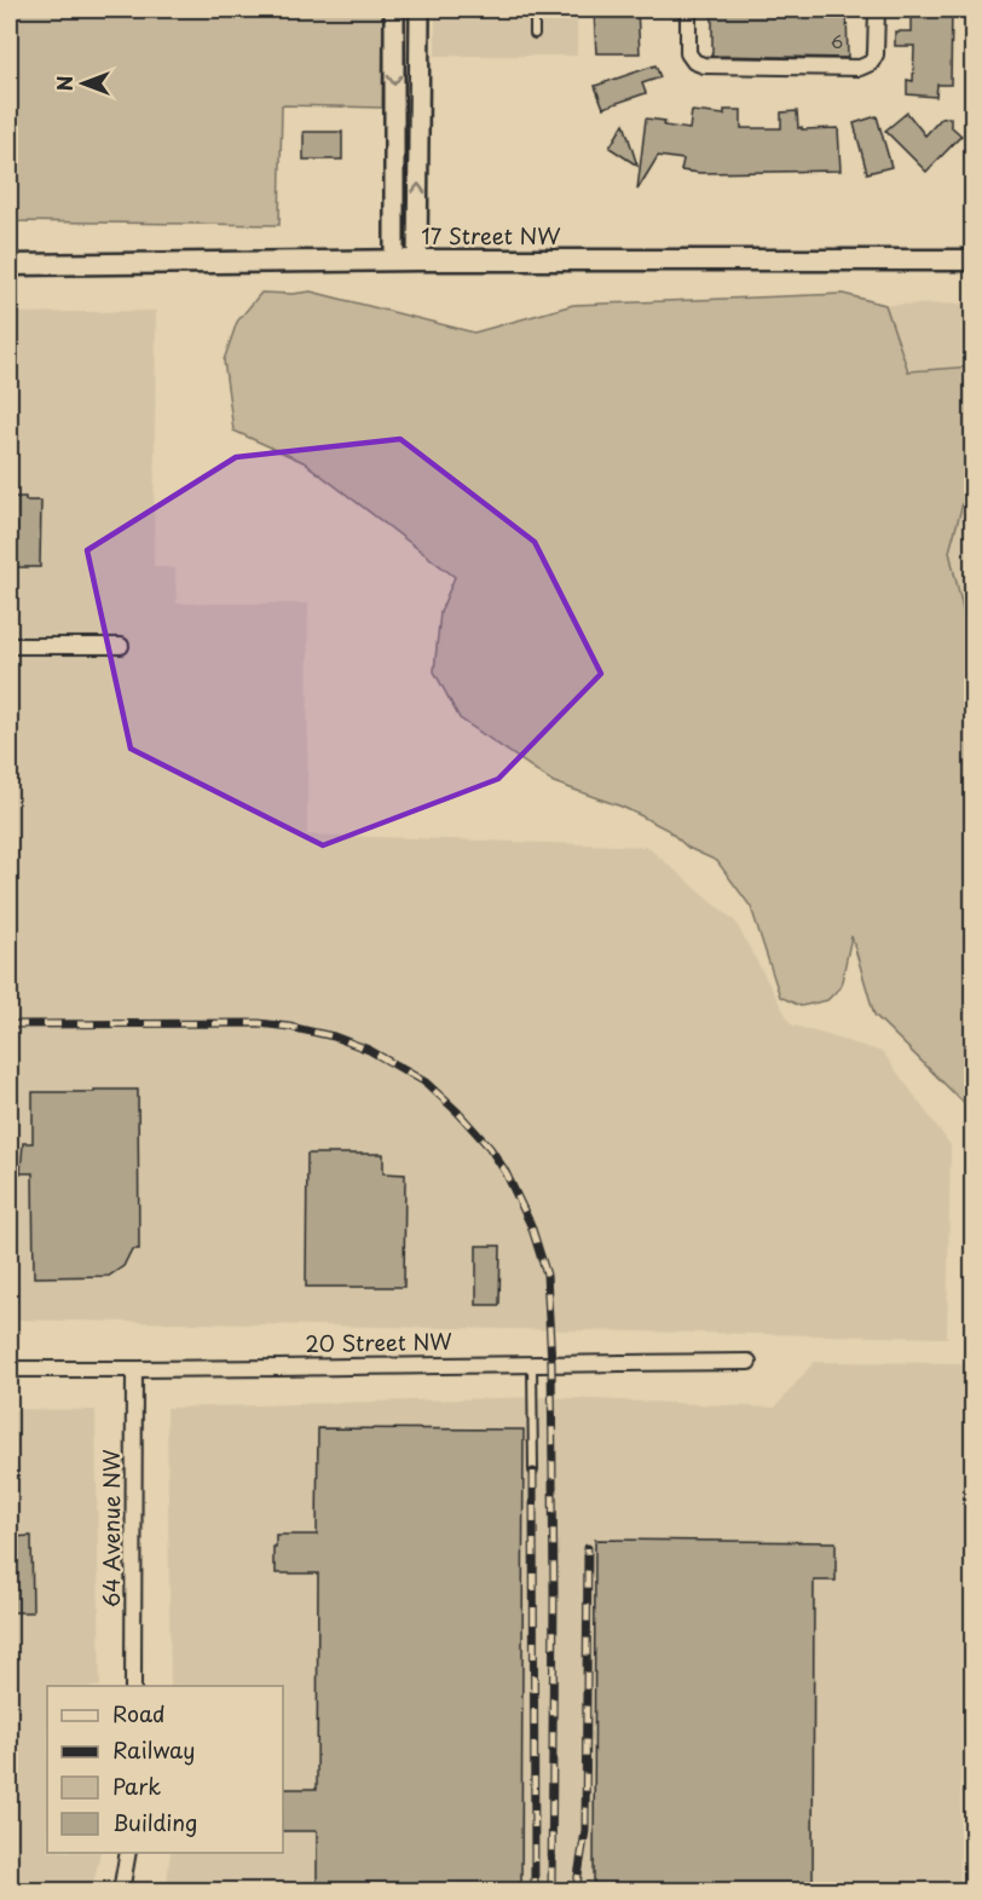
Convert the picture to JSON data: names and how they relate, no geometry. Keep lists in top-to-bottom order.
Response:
{
  "streets": {
    "main road": ["17 Street NW"],
    "street": ["20 Street NW", "64 Avenue NW"]
  },
  "crossings": [
    ["20 Street NW", "64 Avenue NW"]
  ],
  "house_numbers": ["6"],
  "legend": [
    "Road",
    "Railway",
    "Park",
    "Building"
  ],
  "north": "left"
}
